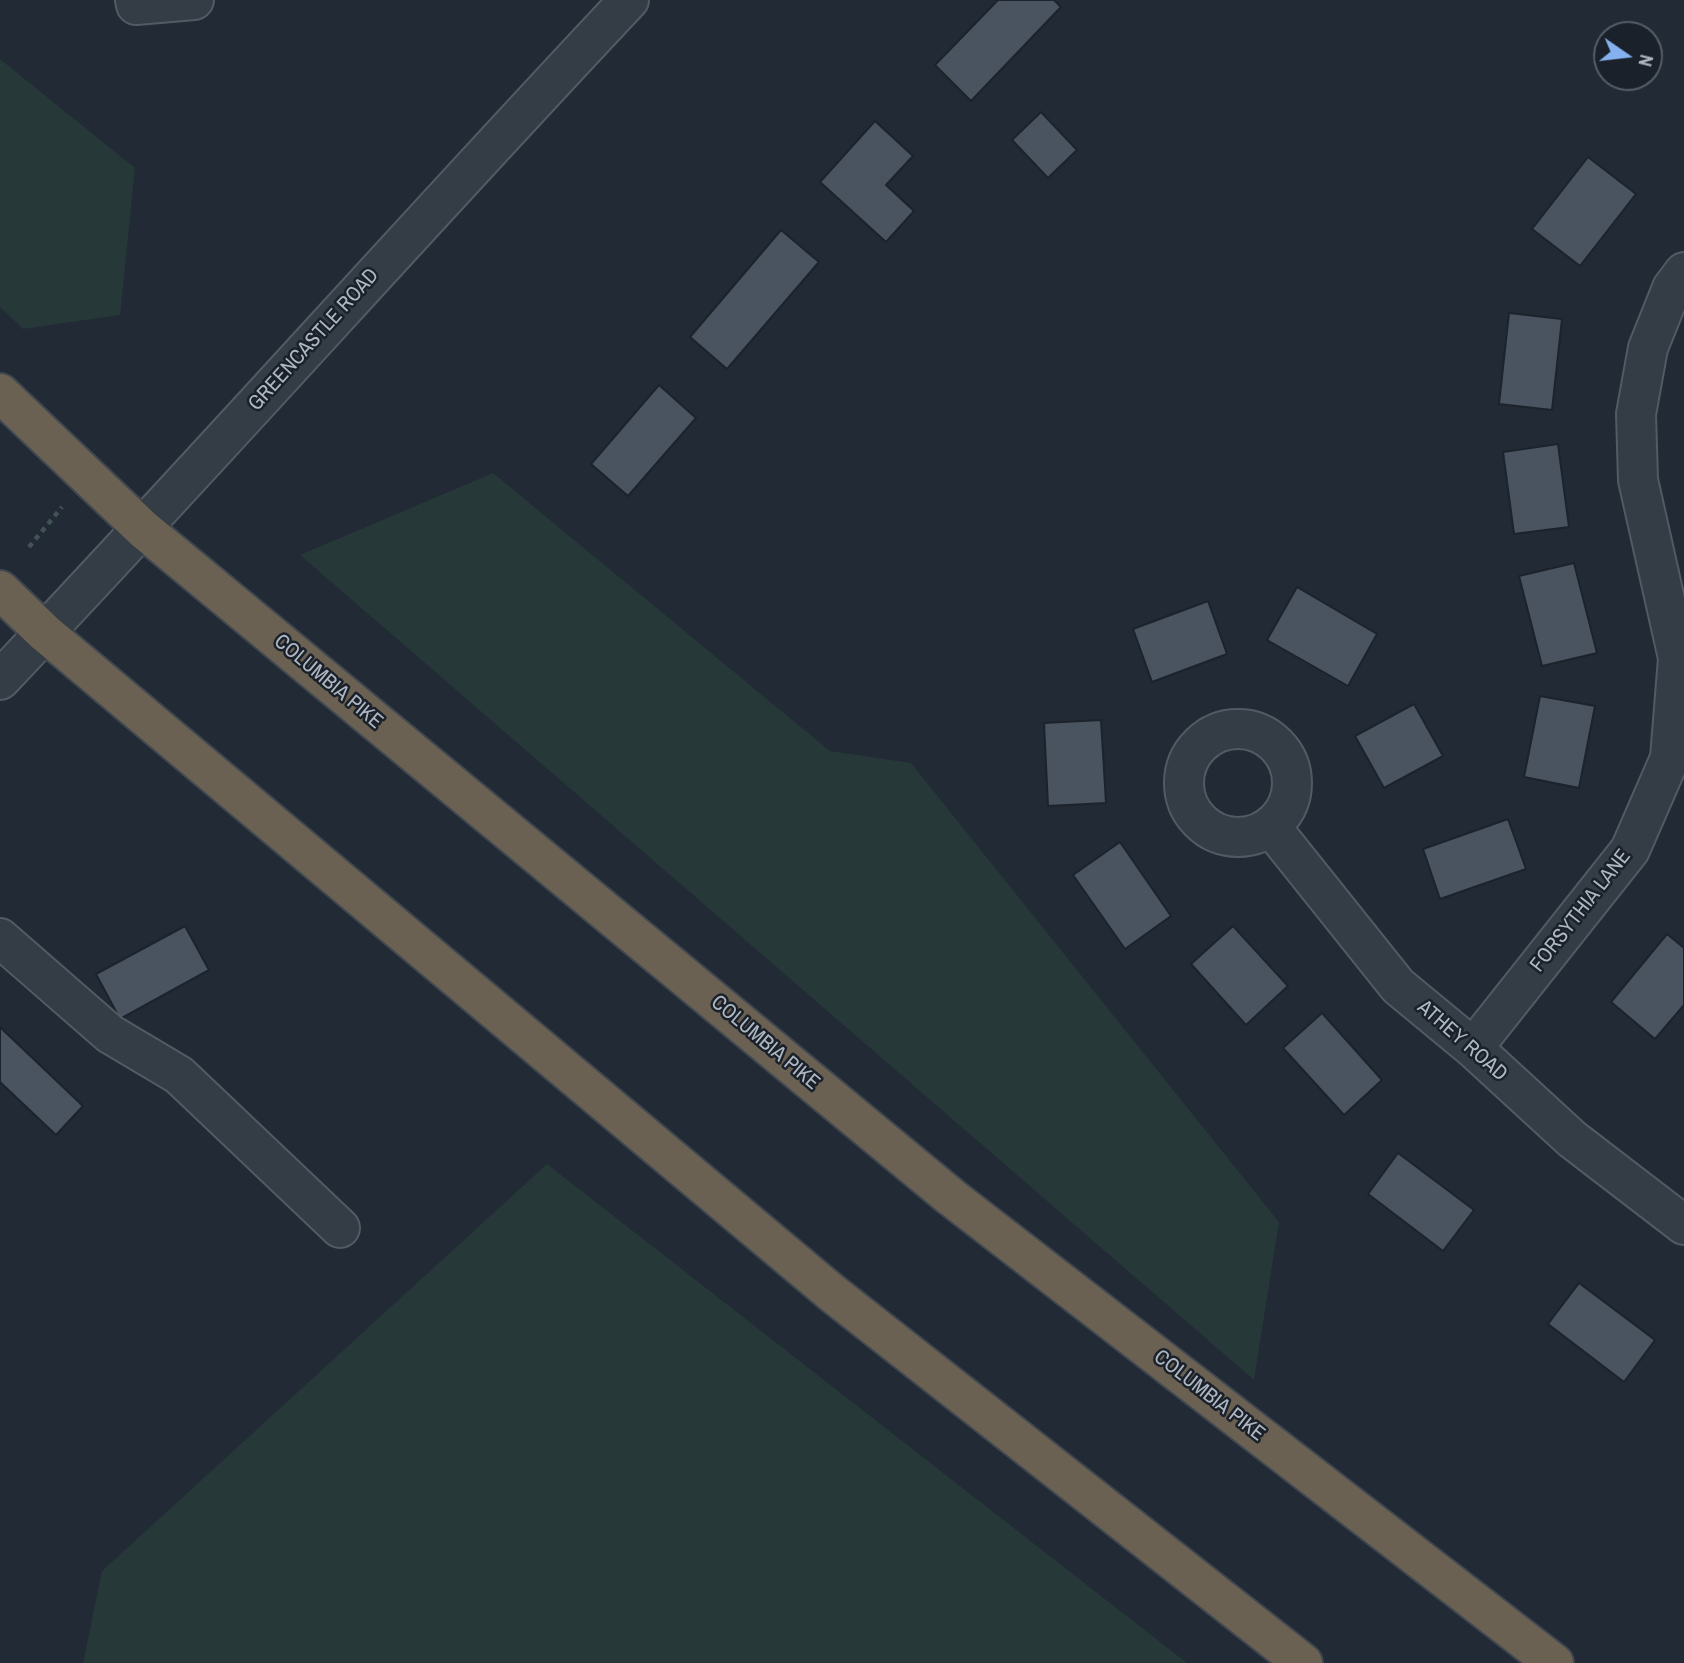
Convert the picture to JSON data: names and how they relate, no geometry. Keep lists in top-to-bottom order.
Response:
{
  "streets": {
    "highway": ["COLUMBIA PIKE"],
    "street": ["GREENCASTLE ROAD", "FORSYTHIA LANE", "ATHEY ROAD"]
  },
  "crossings": [
    ["GREENCASTLE ROAD", "COLUMBIA PIKE"],
    ["FORSYTHIA LANE", "ATHEY ROAD"]
  ],
  "north": "right"
}
